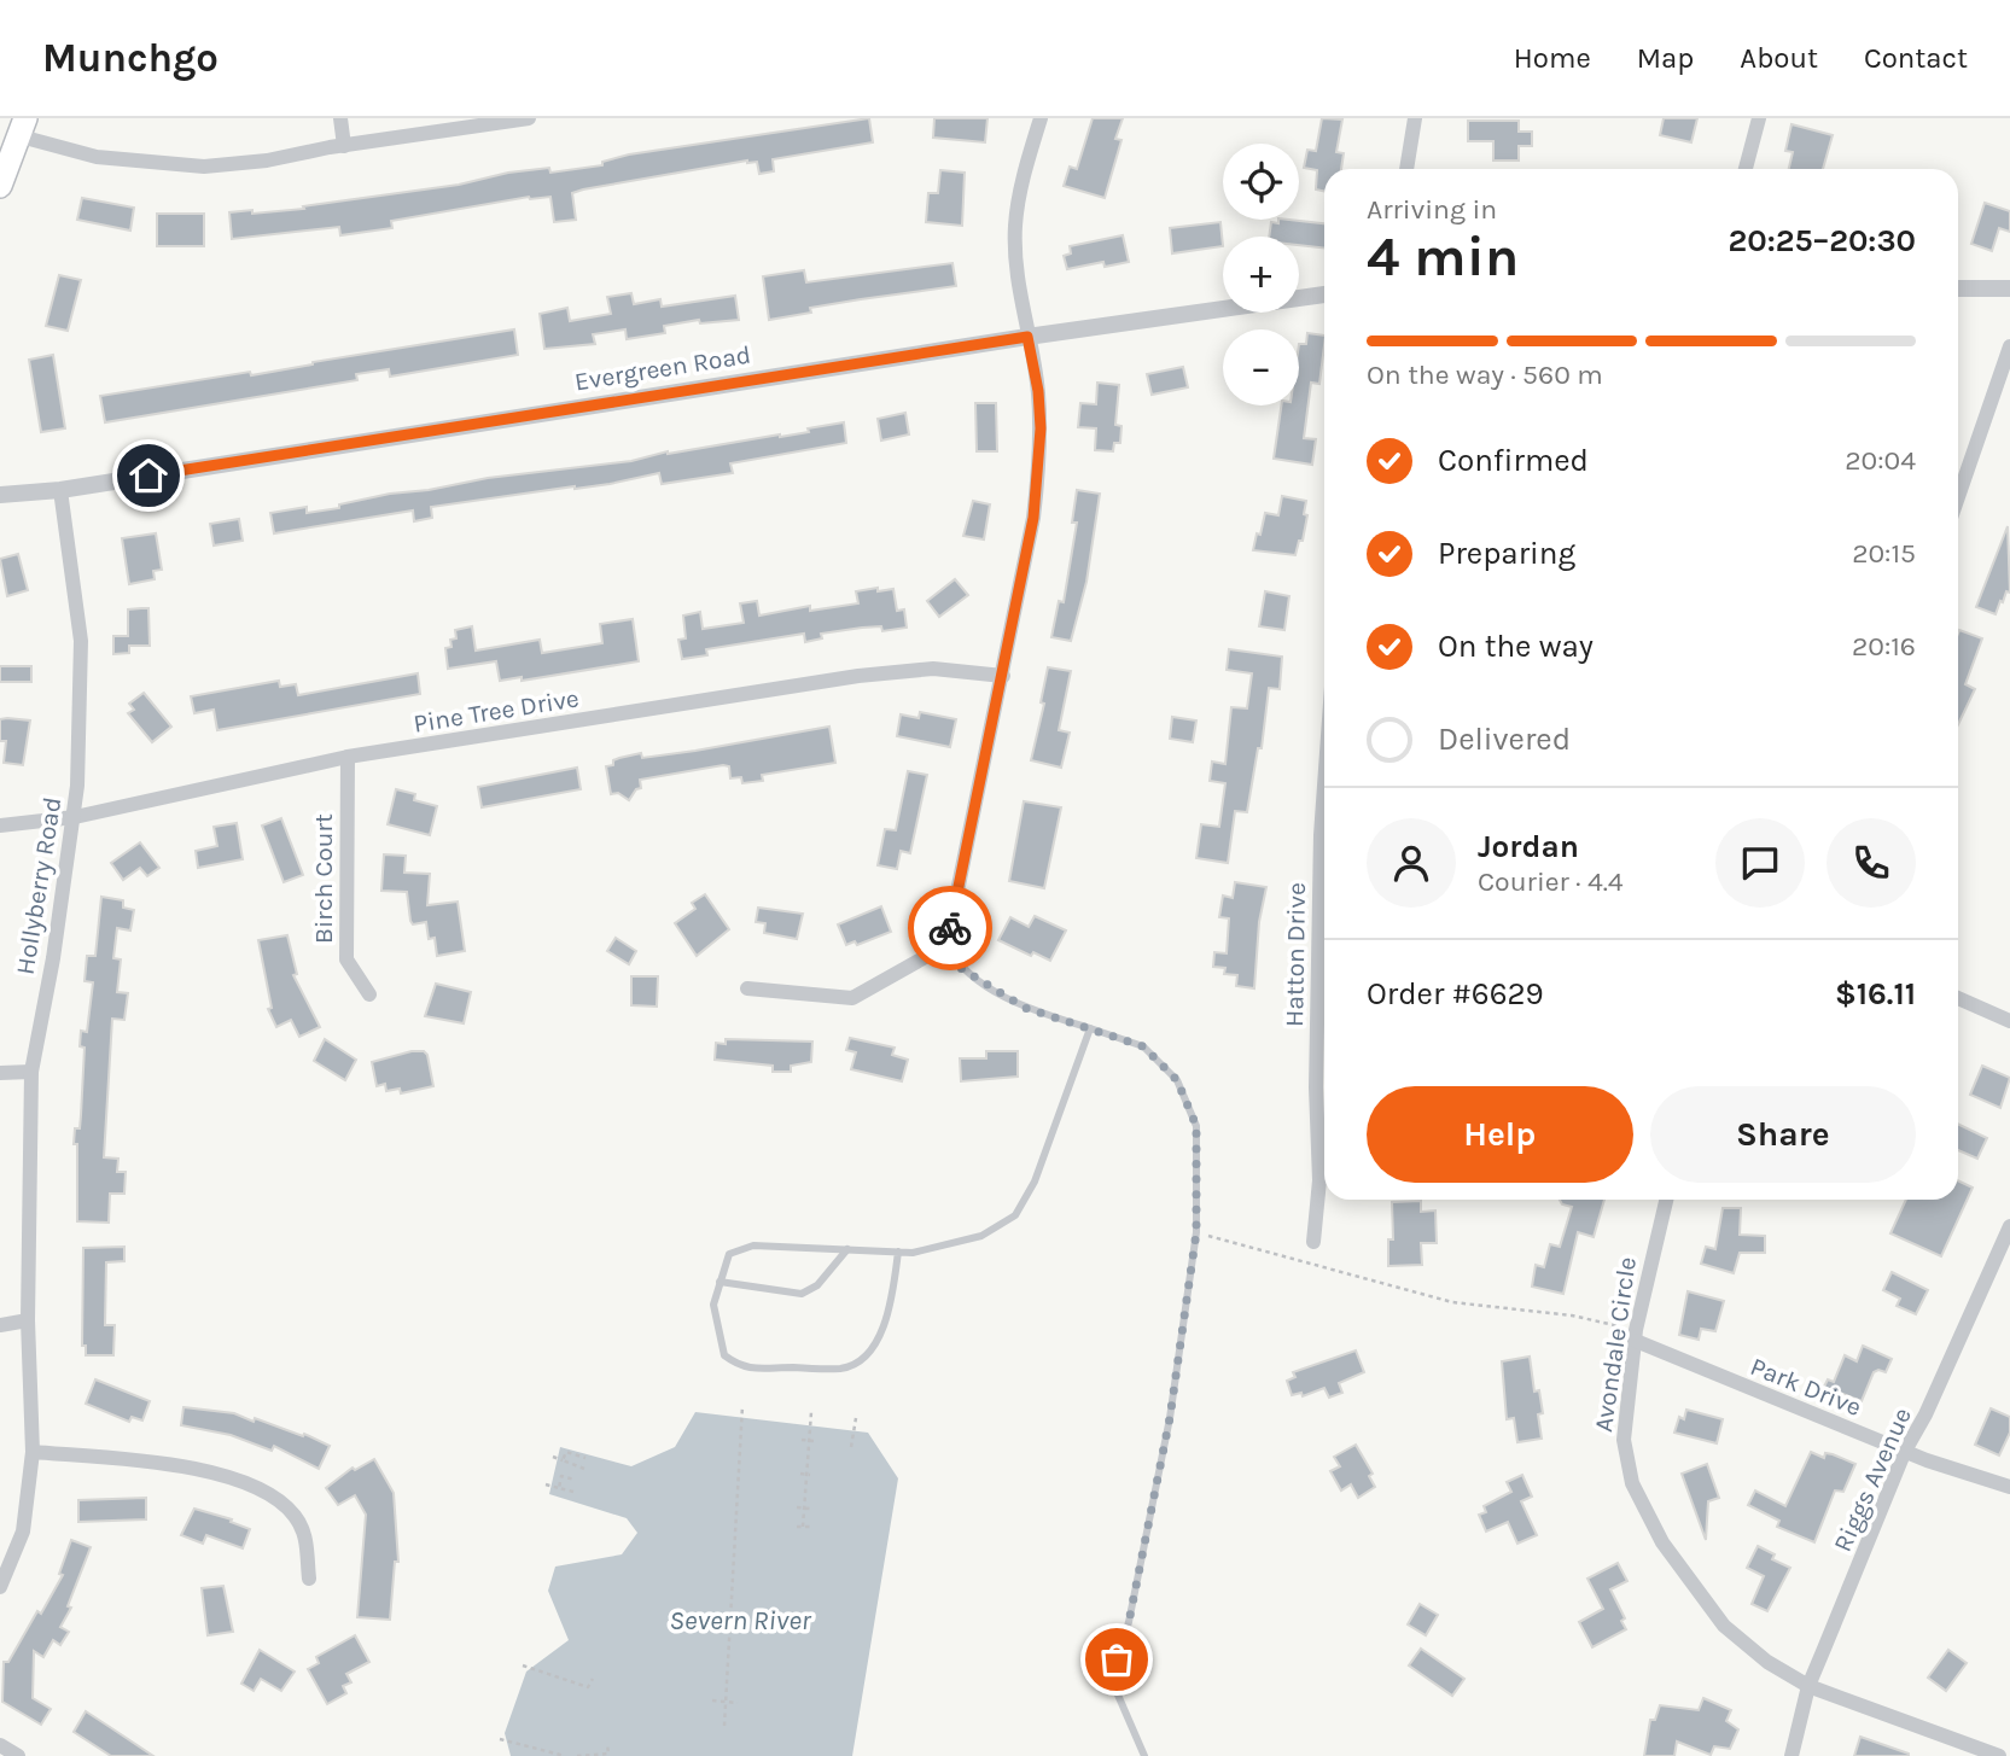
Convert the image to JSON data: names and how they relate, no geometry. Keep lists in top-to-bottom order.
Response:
{
  "streets": {
    "street": [
      "Evergreen Road",
      "Pine Tree Drive",
      "Birch Court",
      "Hollyberry Road",
      "Hatton Drive",
      "Avondale Circle",
      "Park Drive",
      "Riggs Avenue"
    ]
  },
  "crossings": [
    ["Evergreen Road", "Hollyberry Road"],
    ["Pine Tree Drive", "Birch Court"],
    ["Pine Tree Drive", "Hollyberry Road"],
    ["Avondale Circle", "Park Drive"],
    ["Avondale Circle", "Riggs Avenue"],
    ["Park Drive", "Riggs Avenue"]
  ],
  "water": ["Severn River"],
  "page": {
    "header": "Munchgo",
    "nav": [
      "Home",
      "Map",
      "About",
      "Contact"
    ],
    "map_buttons": ["+", "−"],
    "heading": ["4 min", "Arriving in", "20:25–20:30"],
    "panel": [
      "Jordan",
      "Courier · 4.4",
      "Order #6629",
      "$16.11"
    ],
    "bar": "On the way · 560 m",
    "list": [
      ["Confirmed", "20:04"],
      ["Preparing", "20:15"],
      ["On the way", "20:16"],
      "Delivered"
    ],
    "buttons": ["Help", "Share"]
  }
}
